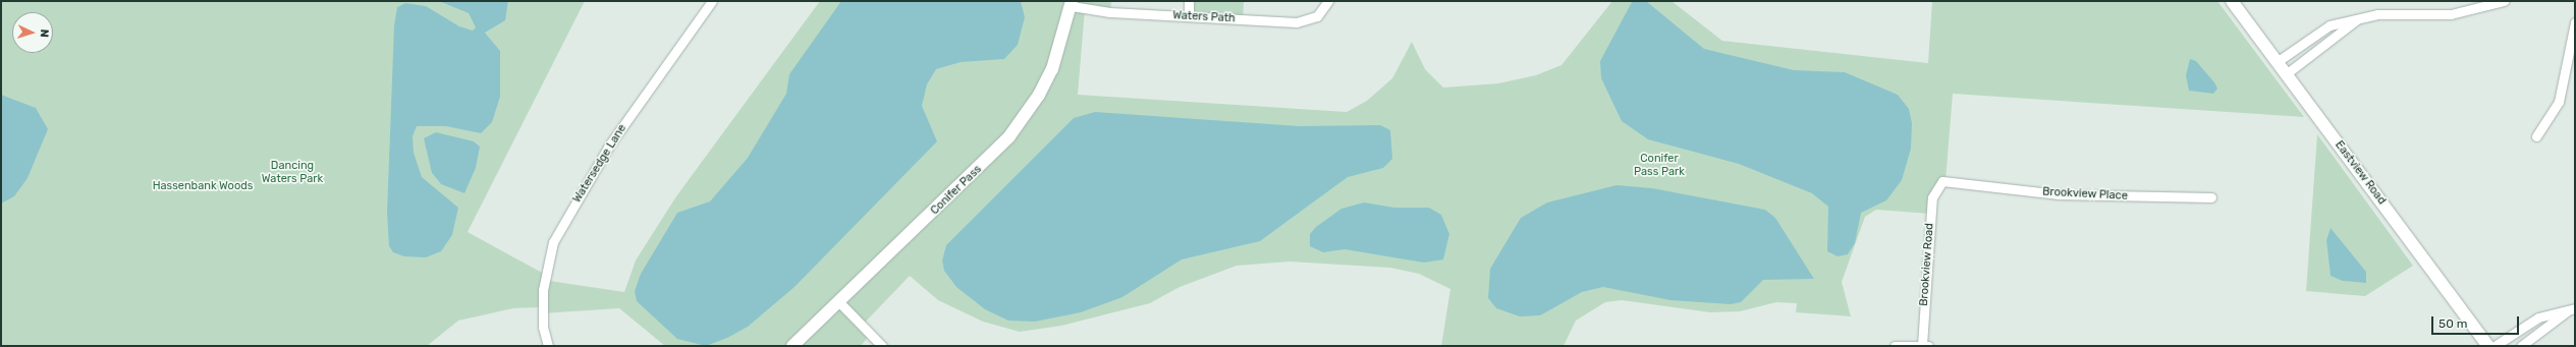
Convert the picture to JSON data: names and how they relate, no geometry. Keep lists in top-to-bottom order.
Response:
{
  "streets": {
    "street": [
      "Waters Path",
      "Watersedge Lane",
      "Eastview Road",
      "Conifer Pass",
      "Brookview Place",
      "Brookview Road"
    ]
  },
  "crossings": [
    ["Waters Path", "Conifer Pass"],
    ["Brookview Place", "Brookview Road"]
  ],
  "parks": ["Conifer Pass Park", "Dancing Waters Park", "Hassenbank Woods"],
  "scale_bar": "50 m",
  "north": "right"
}
